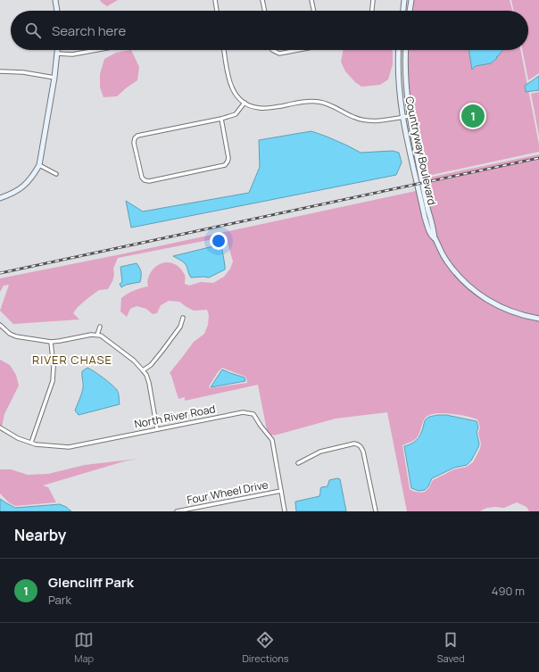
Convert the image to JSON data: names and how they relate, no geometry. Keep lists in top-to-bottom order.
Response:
{
  "streets": {
    "street": ["Countryway Boulevard", "North River Road", "Four Wheel Drive"]
  },
  "crossings": [
    ["North River Road", "Four Wheel Drive"]
  ],
  "districts": ["RIVER CHASE"],
  "page": {
    "search": "Search here",
    "pins": "1",
    "heading": "Nearby",
    "list": [
      {
        "mark": "1",
        "name": "Glencliff Park",
        "note": "Park",
        "value": "490 m"
      }
    ],
    "nav": ["Map", "Directions", "Saved"]
  }
}
